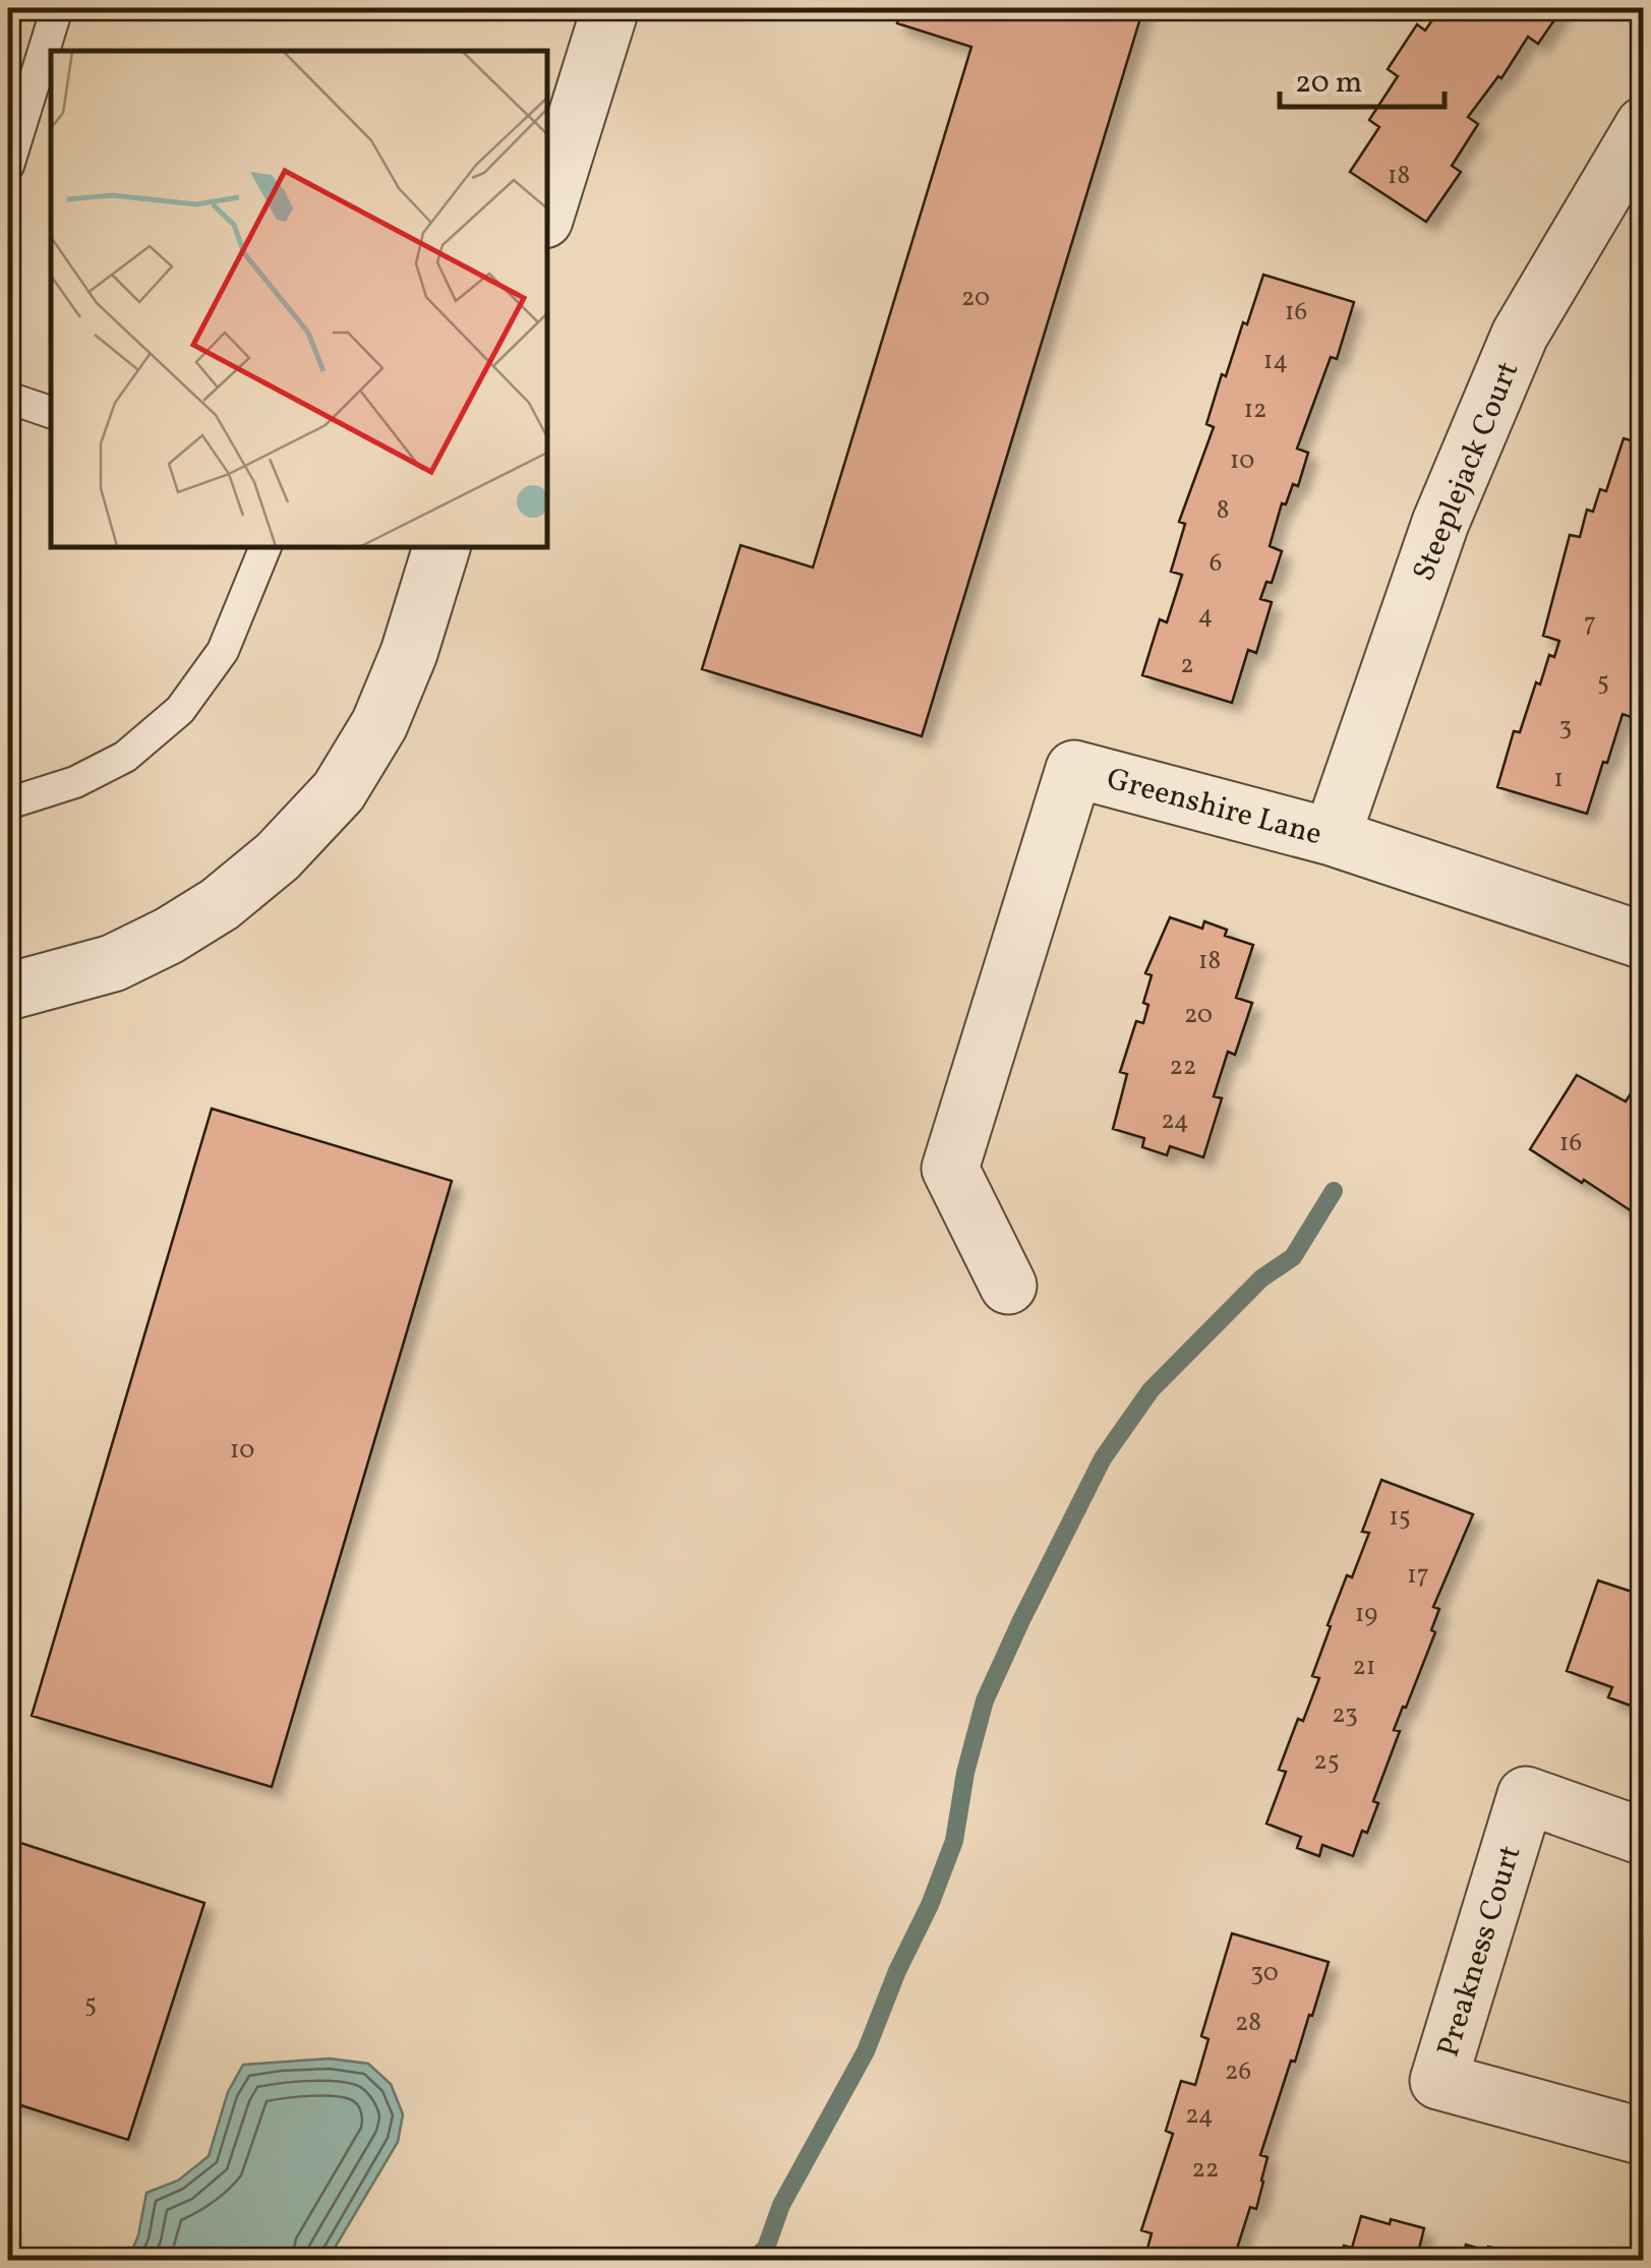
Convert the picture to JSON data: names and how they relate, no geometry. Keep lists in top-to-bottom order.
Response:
{
  "streets": {
    "street": ["Steeplejack Court", "Greenshire Lane", "Preakness Court"]
  },
  "crossings": [
    ["Steeplejack Court", "Greenshire Lane"]
  ],
  "house_numbers": [
    "18",
    "20",
    "16",
    "14",
    "12",
    "10",
    "8",
    "6",
    "4",
    "7",
    "2",
    "5",
    "3",
    "1",
    "18",
    "20",
    "22",
    "24",
    "16",
    "10",
    "15",
    "17",
    "19",
    "21",
    "23",
    "25",
    "30",
    "5",
    "28",
    "26",
    "24",
    "22"
  ],
  "scale_bar": "20 m"
}
